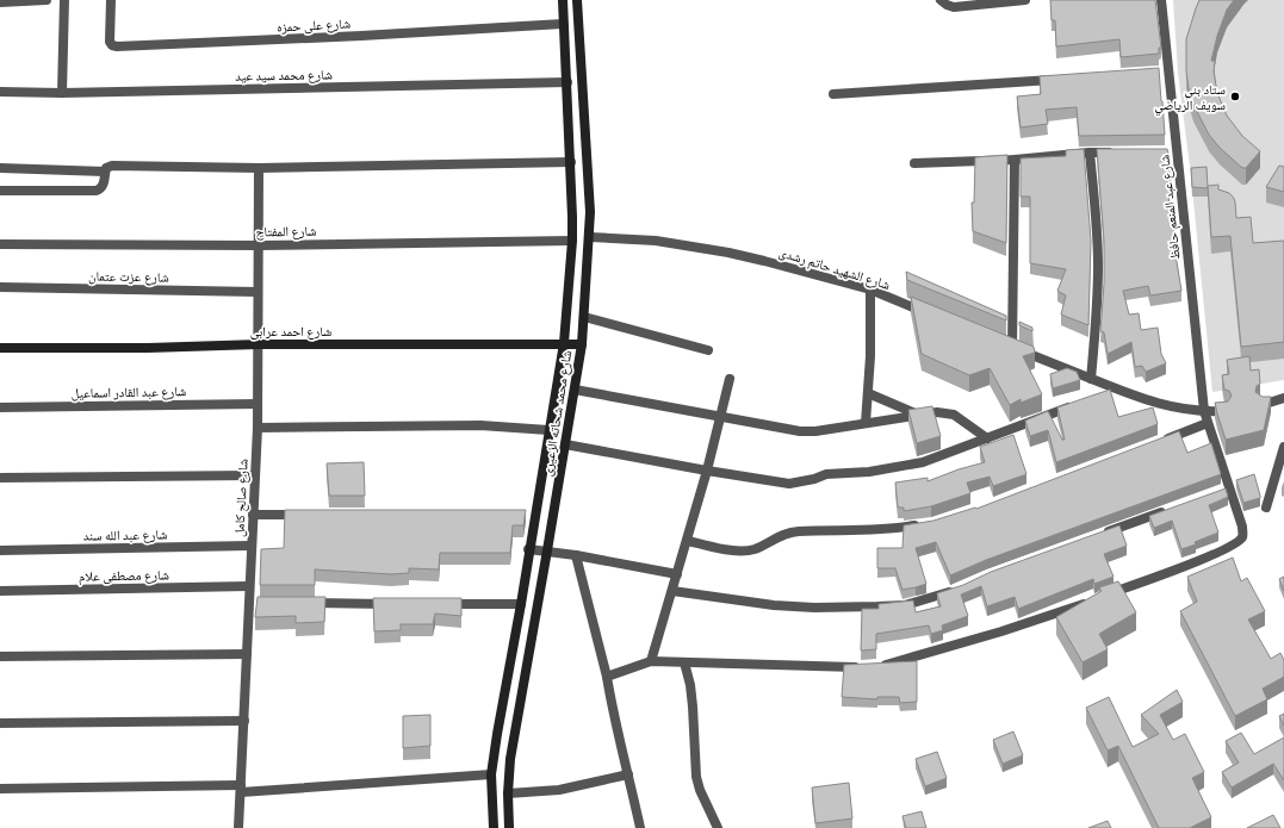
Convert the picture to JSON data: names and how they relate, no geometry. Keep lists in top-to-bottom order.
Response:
{
  "streets": {
    "street": [
      "شارع على حمزه",
      "شارع محمد سيد عيد",
      "شارع عبد المنعم حافظ",
      "شارع المفتاح",
      "شارع الشهيد حاتم رشدى",
      "شارع عزت عتمان",
      "شارع احمد عرابى",
      "شارع عبد القادر اسماعيل",
      "شارع محمد شحاته الزعيرى",
      "شارع صالح كامل",
      "شارع عبد الله سند",
      "شارع مصطفى علام"
    ]
  },
  "crossings": [
    ["شارع على حمزه", "شارع محمد شحاته الزعيرى"],
    ["شارع محمد سيد عيد", "شارع محمد شحاته الزعيرى"],
    ["شارع المفتاح", "شارع محمد شحاته الزعيرى"],
    ["شارع المفتاح", "شارع صالح كامل"],
    ["شارع الشهيد حاتم رشدى", "شارع محمد شحاته الزعيرى"],
    ["شارع عزت عتمان", "شارع صالح كامل"],
    ["شارع احمد عرابى", "شارع محمد شحاته الزعيرى"],
    ["شارع احمد عرابى", "شارع صالح كامل"],
    ["شارع عبد القادر اسماعيل", "شارع صالح كامل"],
    ["شارع صالح كامل", "شارع عبد الله سند"],
    ["شارع صالح كامل", "شارع مصطفى علام"]
  ],
  "places": ["ستاد بني سويف الرياضي"]
}
